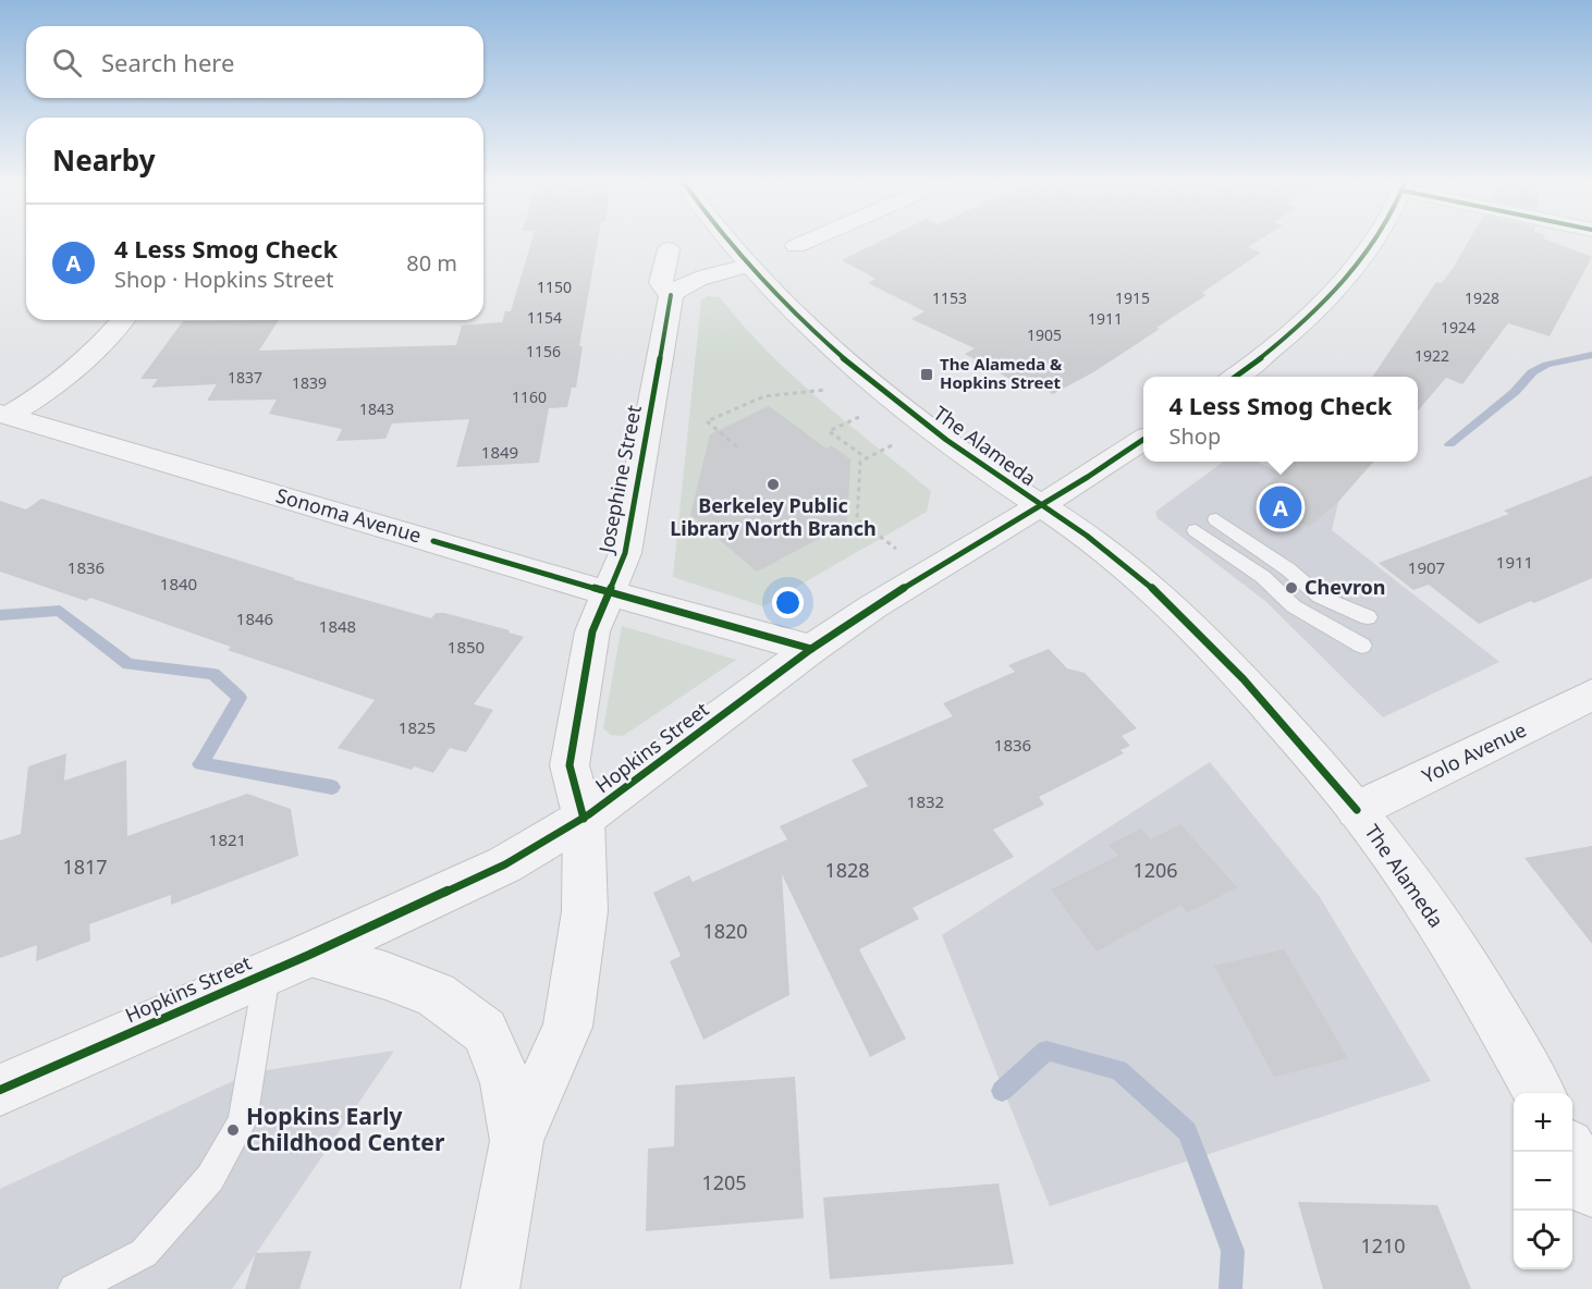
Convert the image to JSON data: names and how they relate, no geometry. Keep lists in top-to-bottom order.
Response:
{
  "streets": {
    "street": [
      "The Alameda",
      "Josephine Street",
      "Sonoma Avenue",
      "Hopkins Street",
      "Yolo Avenue"
    ]
  },
  "crossings": [
    ["The Alameda", "Hopkins Street"],
    ["The Alameda", "Yolo Avenue"],
    ["Josephine Street", "Sonoma Avenue"],
    ["Josephine Street", "Hopkins Street"],
    ["Sonoma Avenue", "Hopkins Street"]
  ],
  "places": {
    "transit": ["The Alameda & Hopkins Street"],
    "other": ["Berkeley Public Library North Branch", "Chevron", "Hopkins Early Childhood Center"]
  },
  "house_numbers": [
    "1150",
    "1153",
    "1915",
    "1928",
    "1154",
    "1911",
    "1924",
    "1905",
    "1156",
    "1922",
    "1837",
    "1839",
    "1160",
    "1843",
    "1849",
    "1911",
    "1836",
    "1907",
    "1840",
    "1846",
    "1848",
    "1850",
    "1825",
    "1836",
    "1832",
    "1821",
    "1817",
    "1828",
    "1206",
    "1820",
    "1205",
    "1210"
  ],
  "page": {
    "search": "Search here",
    "heading": "Nearby",
    "list": [
      {
        "mark": "A",
        "name": "4 Less Smog Check",
        "note": "Shop · Hopkins Street",
        "value": "80 m"
      }
    ],
    "popup": ["4 Less Smog Check", "Shop"],
    "pins": "A",
    "map_buttons": ["+", "−"]
  }
}
